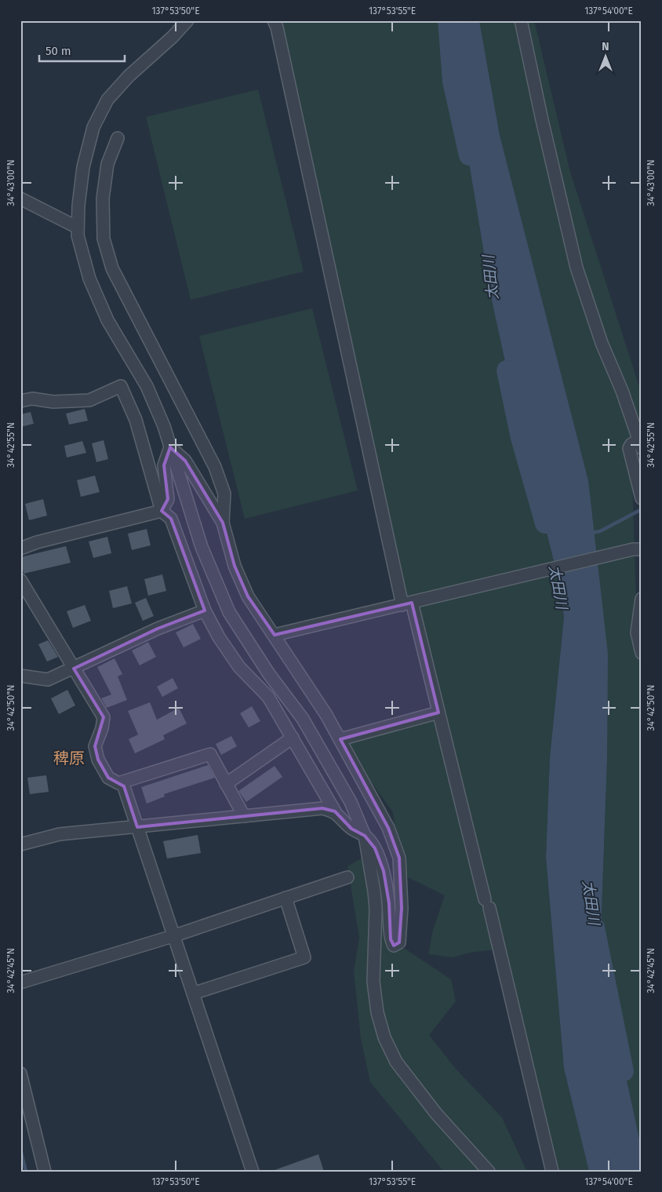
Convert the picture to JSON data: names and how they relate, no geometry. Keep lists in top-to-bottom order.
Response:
{
  "districts": ["稗原"],
  "water": ["太田川"],
  "scale_bar": "50 m",
  "north": "top",
  "coordinates": [
    "137°53'50\"E",
    "137°53'55\"E",
    "137°54'00\"E",
    "34°43'00\"N",
    "34°42'55\"N",
    "34°42'50\"N",
    "34°42'45\"N"
  ]
}
